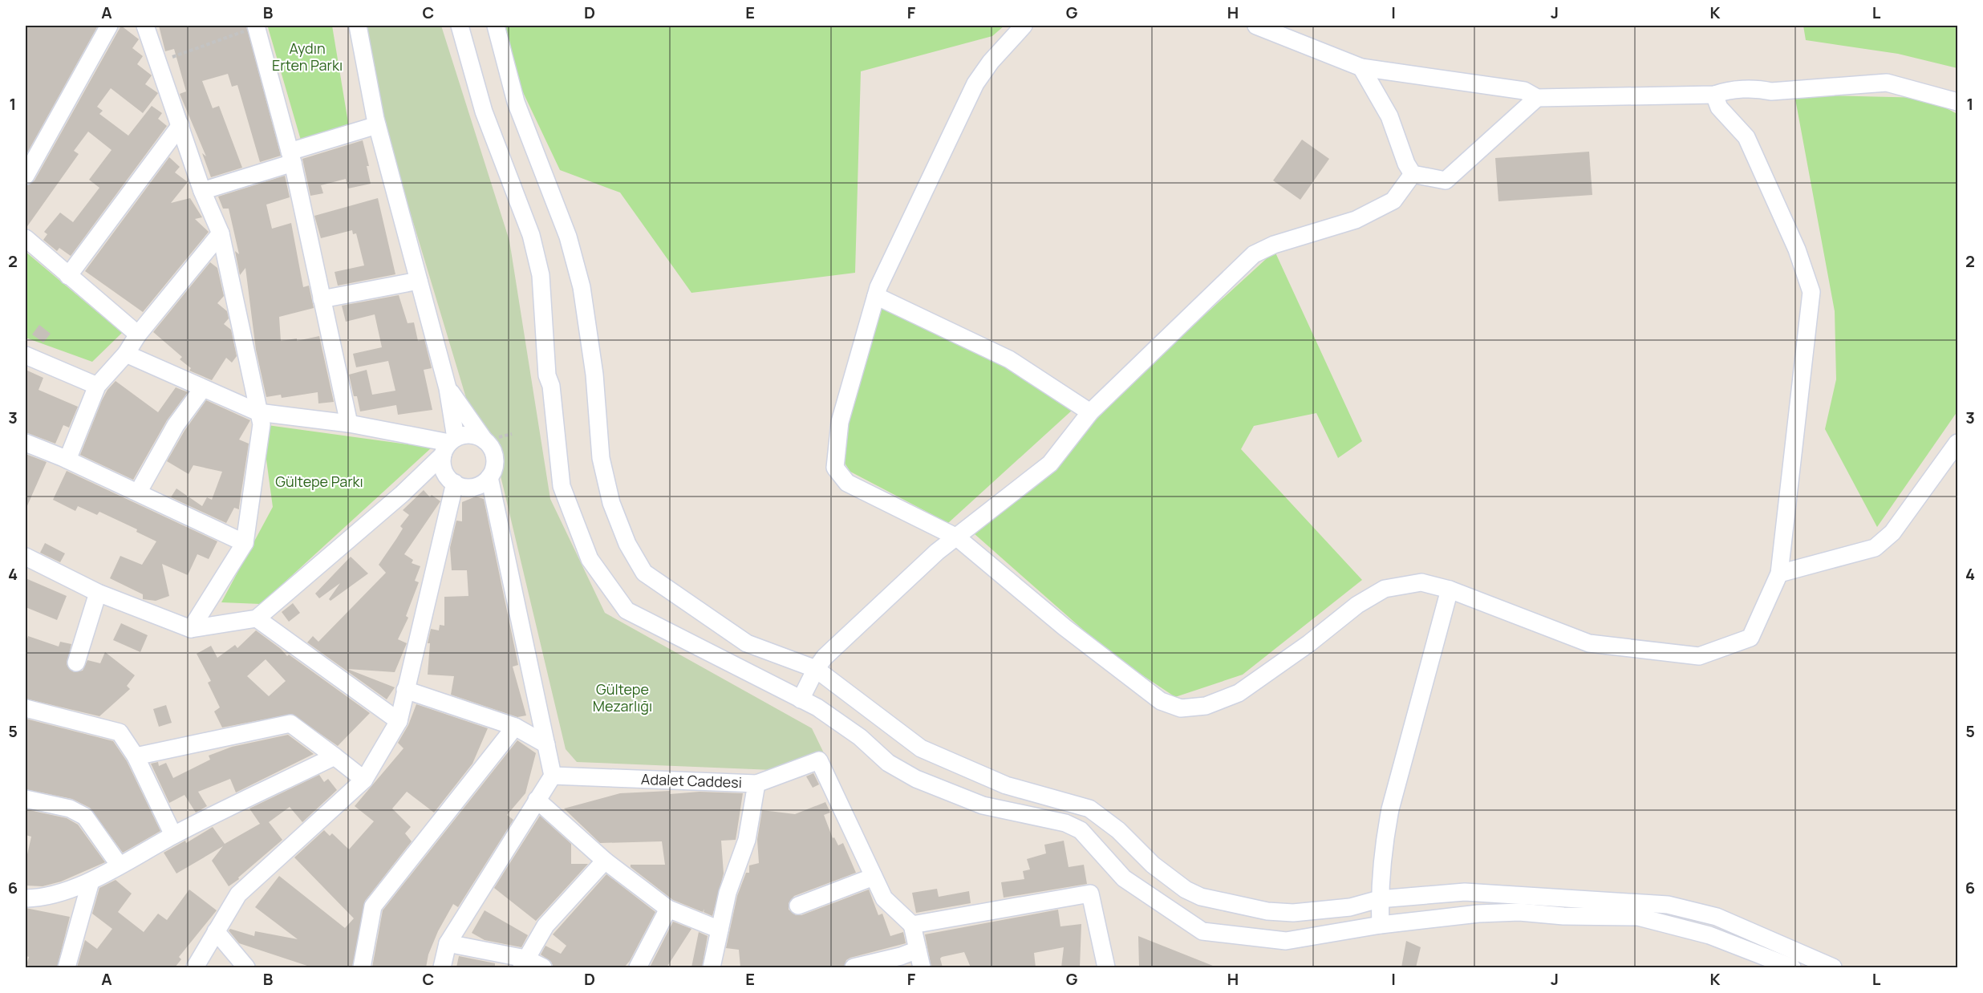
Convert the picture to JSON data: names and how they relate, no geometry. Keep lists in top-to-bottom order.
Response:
{
  "streets": {
    "street": ["Adalet Caddesi"]
  },
  "parks": ["Aydın Erten Parkı", "Gültepe Parkı", "Gültepe Mezarlığı"],
  "grid": {
    "columns": [
      "A",
      "B",
      "C",
      "D",
      "E",
      "F",
      "G",
      "H",
      "I",
      "J",
      "K",
      "L"
    ],
    "rows": [
      "1",
      "2",
      "3",
      "4",
      "5",
      "6"
    ]
  }
}
